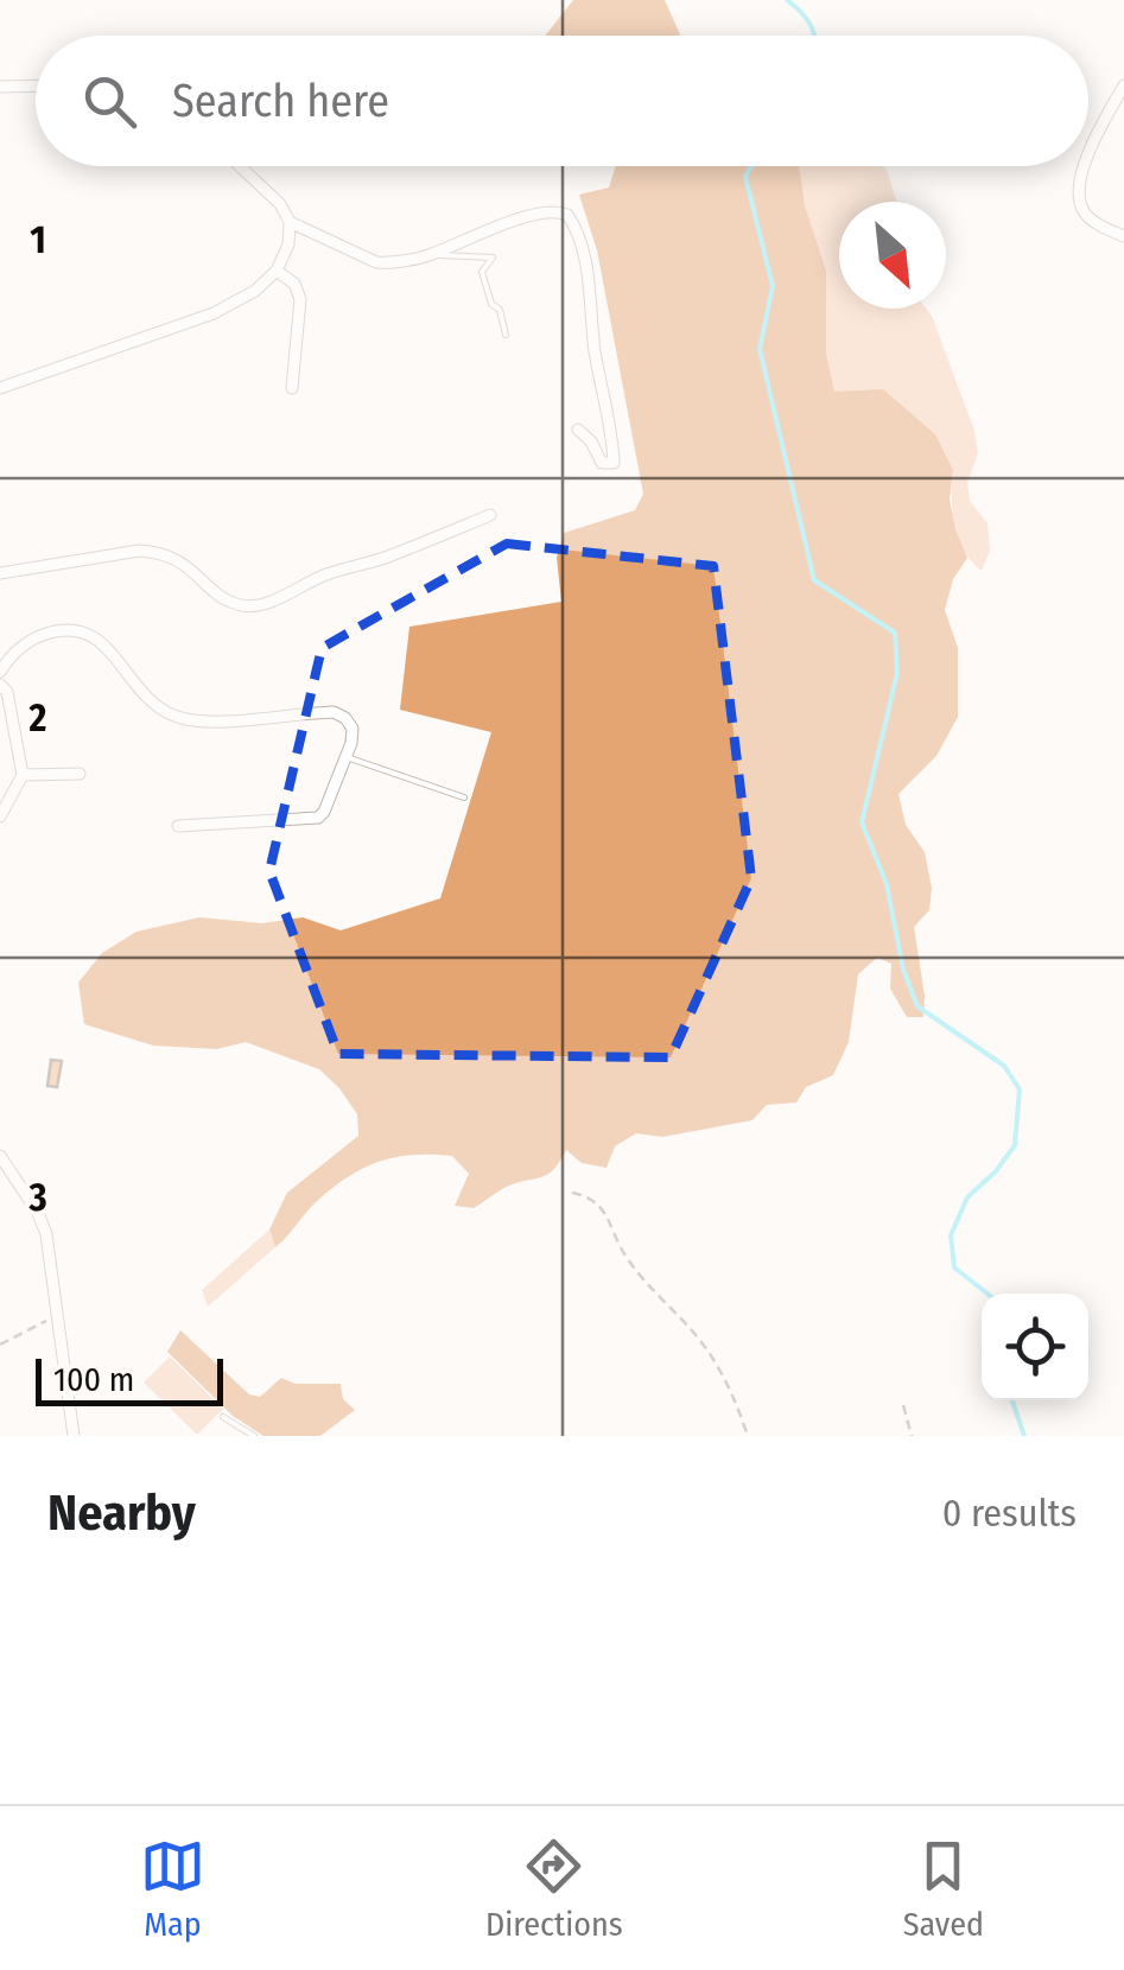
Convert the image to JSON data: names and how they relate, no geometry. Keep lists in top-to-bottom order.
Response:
{
  "scale_bar": "100 m",
  "north": "bottom right",
  "page": {
    "search": "Search here",
    "scale": "100 m",
    "heading": ["Nearby", "0 results"],
    "nav": ["Map", "Directions", "Saved"]
  },
  "grid": {
    "rows": ["1", "2", "3"]
  }
}
